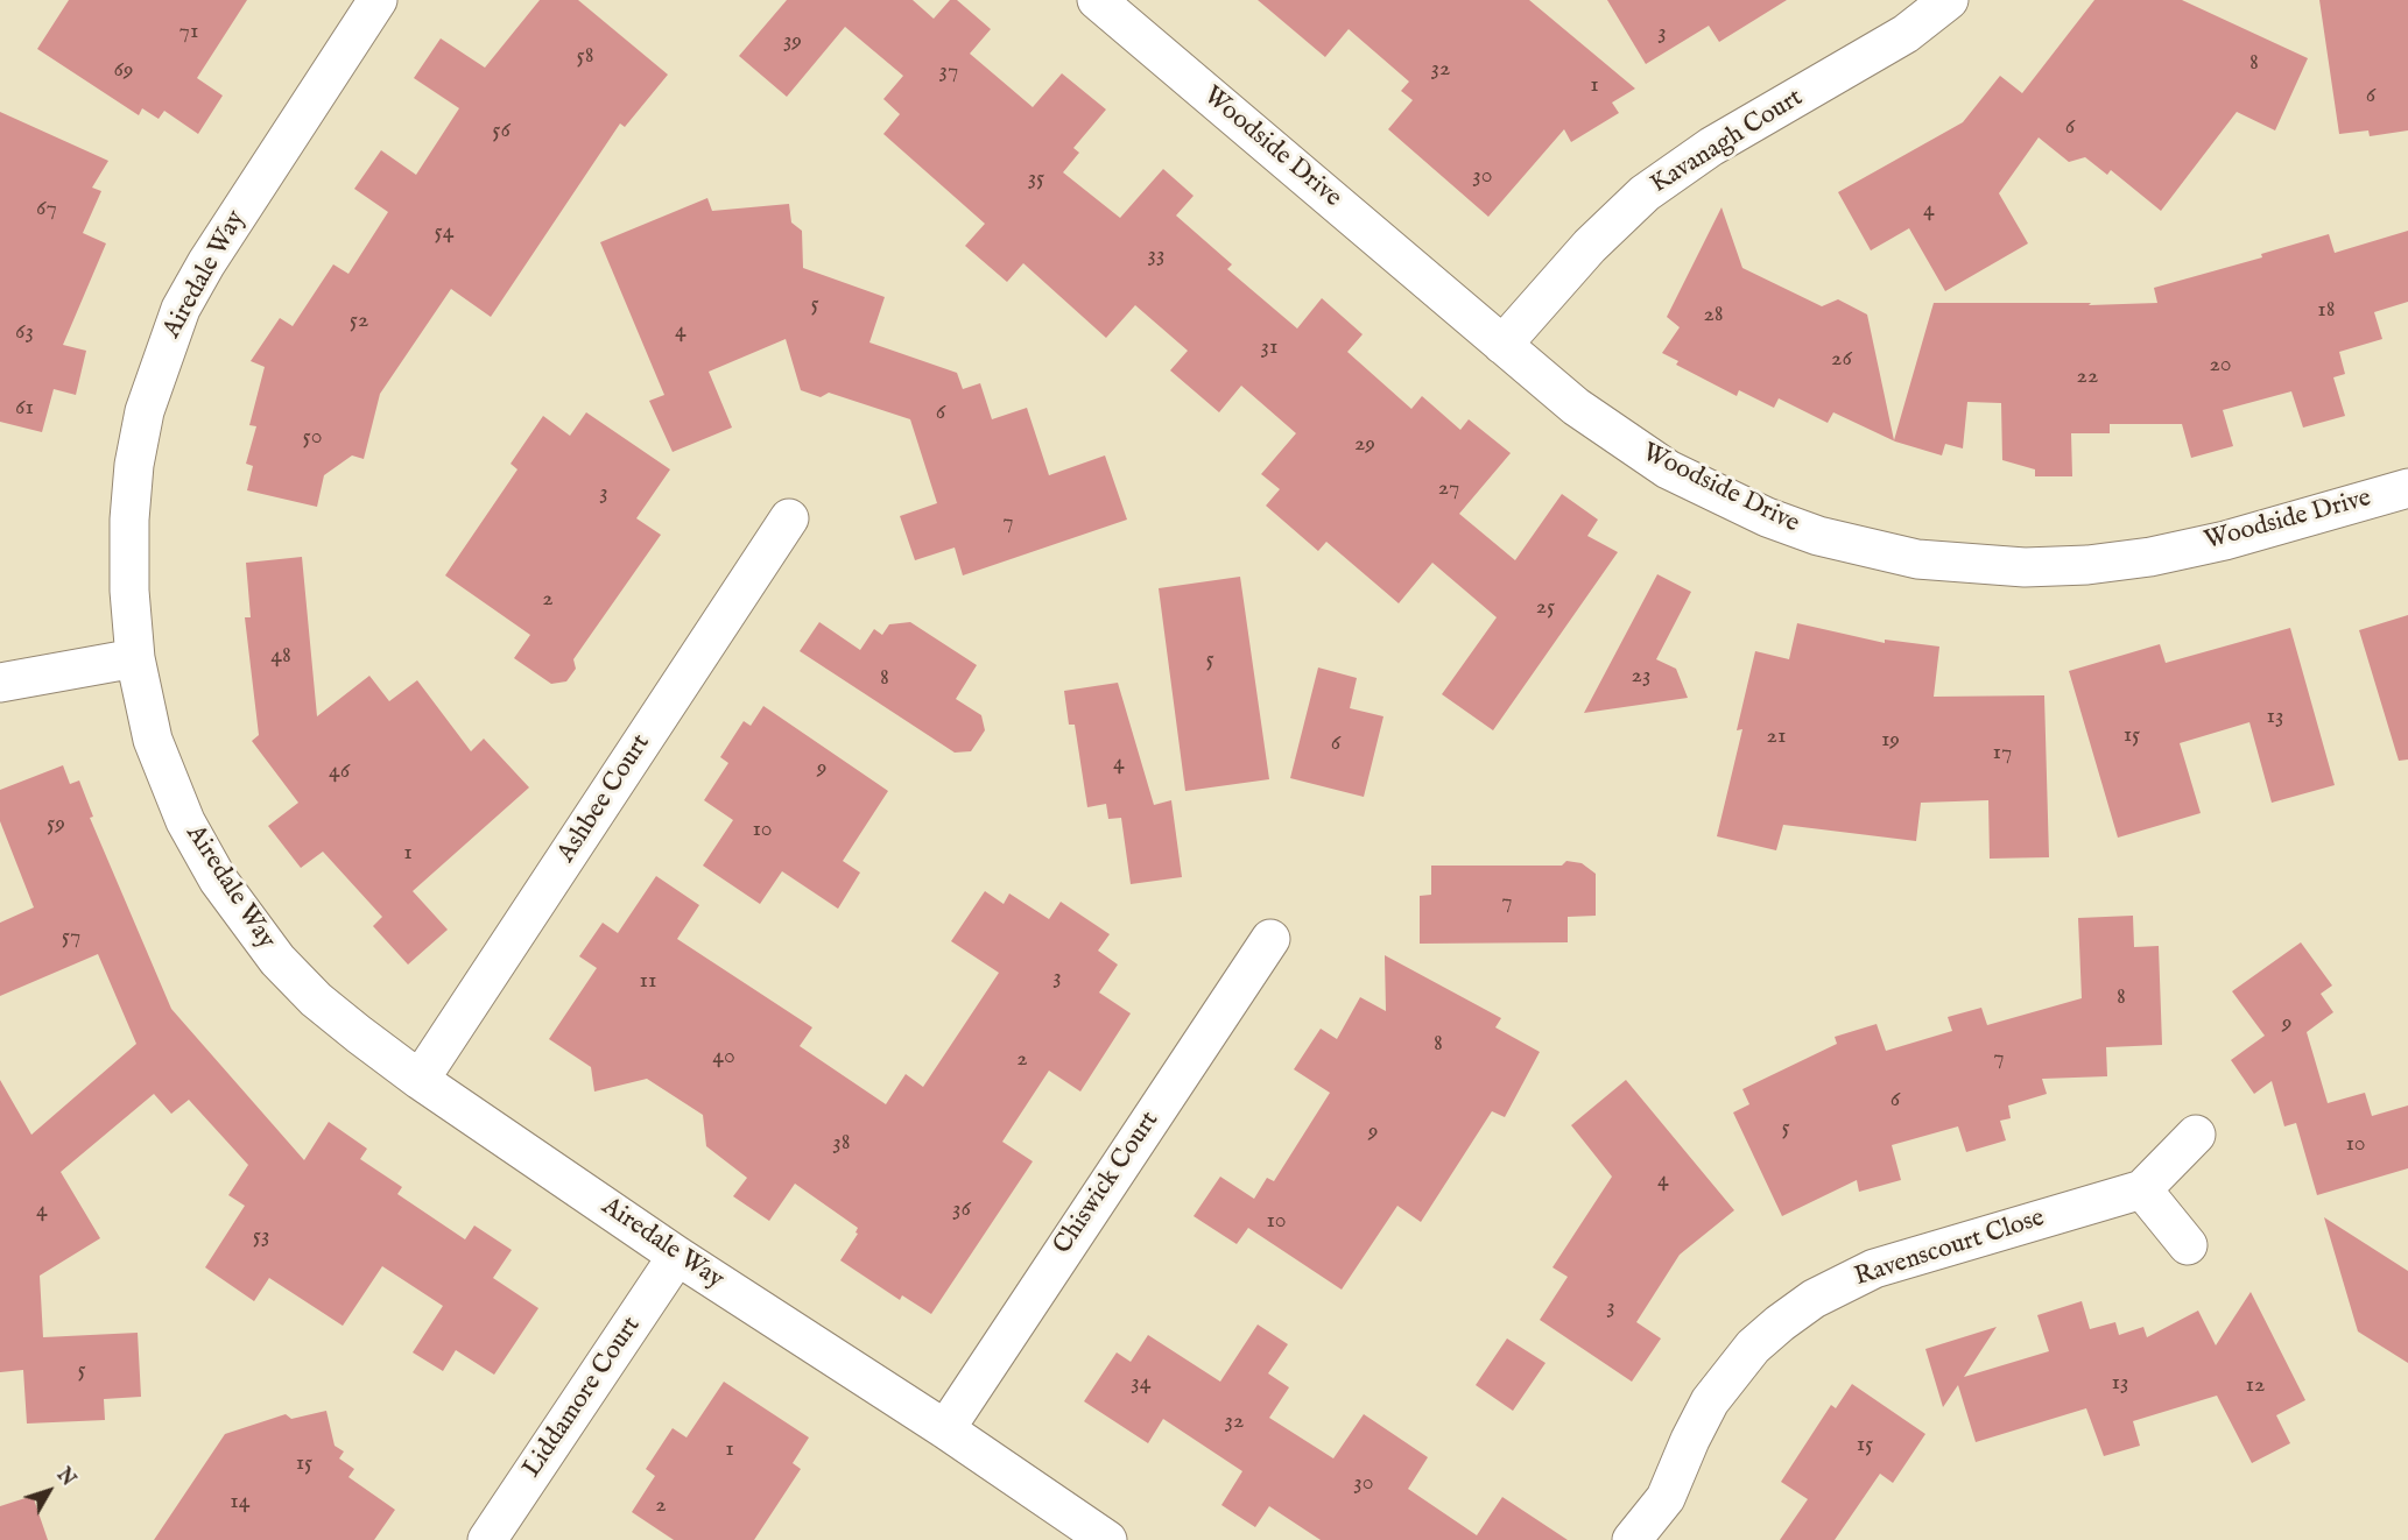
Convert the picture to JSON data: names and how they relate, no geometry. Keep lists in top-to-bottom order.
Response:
{
  "streets": {
    "street": [
      "Kavanagh Court",
      "Woodside Drive",
      "Airedale Way",
      "Ashbee Court",
      "Chiswick Court",
      "Ravenscourt Close",
      "Liddamore Court"
    ]
  },
  "crossings": [
    ["Kavanagh Court", "Woodside Drive"],
    ["Airedale Way", "Ashbee Court"],
    ["Airedale Way", "Chiswick Court"],
    ["Airedale Way", "Liddamore Court"]
  ],
  "house_numbers": [
    "71",
    "3",
    "39",
    "58",
    "8",
    "32",
    "69",
    "37",
    "1",
    "6",
    "6",
    "56",
    "30",
    "35",
    "67",
    "4",
    "54",
    "33",
    "5",
    "18",
    "28",
    "52",
    "4",
    "63",
    "31",
    "26",
    "20",
    "22",
    "61",
    "6",
    "50",
    "29",
    "27",
    "3",
    "7",
    "2",
    "25",
    "48",
    "5",
    "23",
    "8",
    "13",
    "15",
    "21",
    "19",
    "6",
    "17",
    "4",
    "9",
    "46",
    "59",
    "10",
    "1",
    "7",
    "57",
    "3",
    "11",
    "8",
    "9",
    "8",
    "40",
    "7",
    "2",
    "6",
    "5",
    "9",
    "38",
    "10",
    "4",
    "36",
    "4",
    "10",
    "53",
    "3",
    "5",
    "34",
    "13",
    "12",
    "32",
    "15",
    "1",
    "15",
    "30",
    "14",
    "2"
  ],
  "north": "top right"
}
